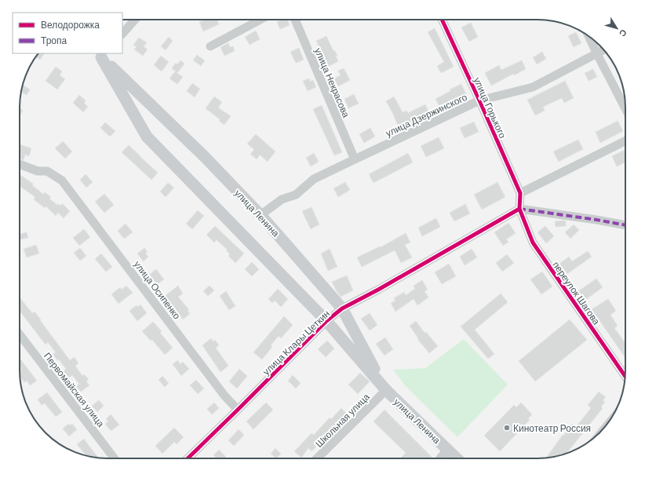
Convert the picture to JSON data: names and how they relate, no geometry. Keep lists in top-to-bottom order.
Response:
{
  "streets": {
    "main road": ["улица Ленина"],
    "street": [
      "улица Некрасова",
      "улица Горького",
      "улица Дзержинского",
      "улица Осипенко",
      "переулок Шагова",
      "улица Клары Цеткин",
      "Первомайская улица",
      "Школьная улица"
    ]
  },
  "crossings": [
    ["улица Некрасова", "улица Дзержинского"],
    ["улица Горького", "улица Дзержинского"],
    ["улица Горького", "переулок Шагова"],
    ["улица Горького", "улица Клары Цеткин"],
    ["улица Дзержинского", "улица Ленина"],
    ["улица Ленина", "улица Клары Цеткин"],
    ["улица Ленина", "Школьная улица"],
    ["улица Осипенко", "улица Клары Цеткин"],
    ["переулок Шагова", "улица Клары Цеткин"]
  ],
  "places": ["Кинотеатр Россия"],
  "legend": ["Велодорожка", "Тропа"],
  "north": "bottom right"
}
